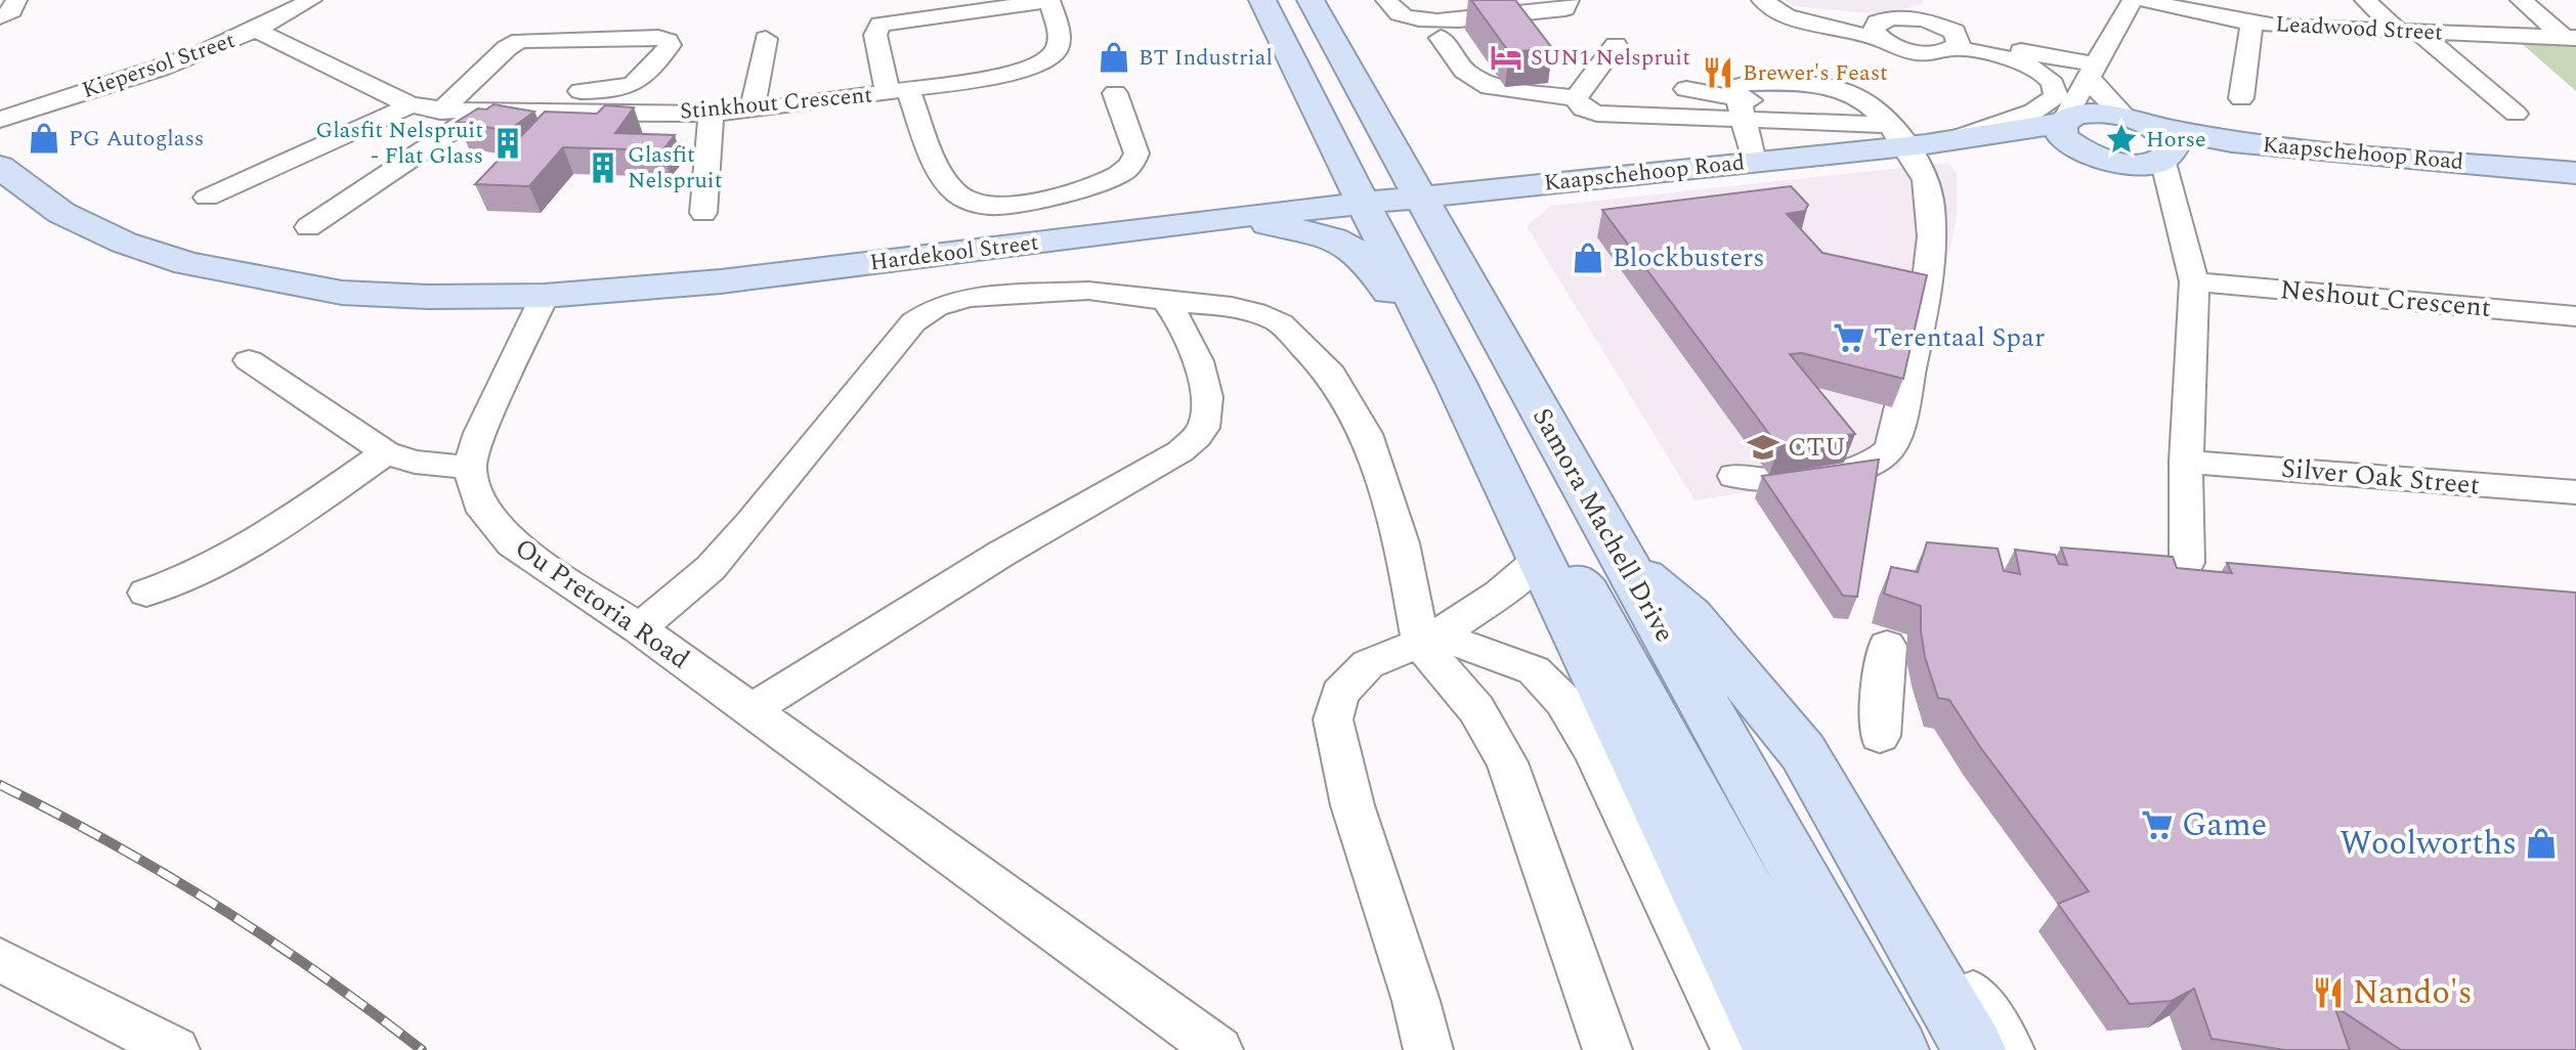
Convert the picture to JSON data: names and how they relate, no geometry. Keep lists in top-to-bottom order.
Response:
{
  "streets": {
    "main road": ["Kaapschehoop Road", "Hardekool Street", "Samora Machell Drive"],
    "street": [
      "Leadwood Street",
      "Kiepersol Street",
      "Stinkhout Crescent",
      "Neshout Crescent",
      "Silver Oak Street",
      "Ou Pretoria Road"
    ]
  },
  "crossings": [
    ["Kiepersol Street", "Stinkhout Crescent"],
    ["Kaapschehoop Road", "Hardekool Street"],
    ["Kaapschehoop Road", "Samora Machell Drive"]
  ],
  "places": {
    "shop": [
      "BT Industrial",
      "PG Autoglass",
      "Blockbusters",
      "Woolworths"
    ],
    "hotel": ["SUN1 Nelspruit"],
    "restaurant": ["Brewer's Feast", "Nando's"],
    "place": ["Horse"],
    "building": ["Glasfit Nelspruit - Flat Glass", "Glasfit Nelspruit"],
    "supermarket": ["Terentaal Spar", "Game"],
    "school or university": ["CTU"]
  }
}
